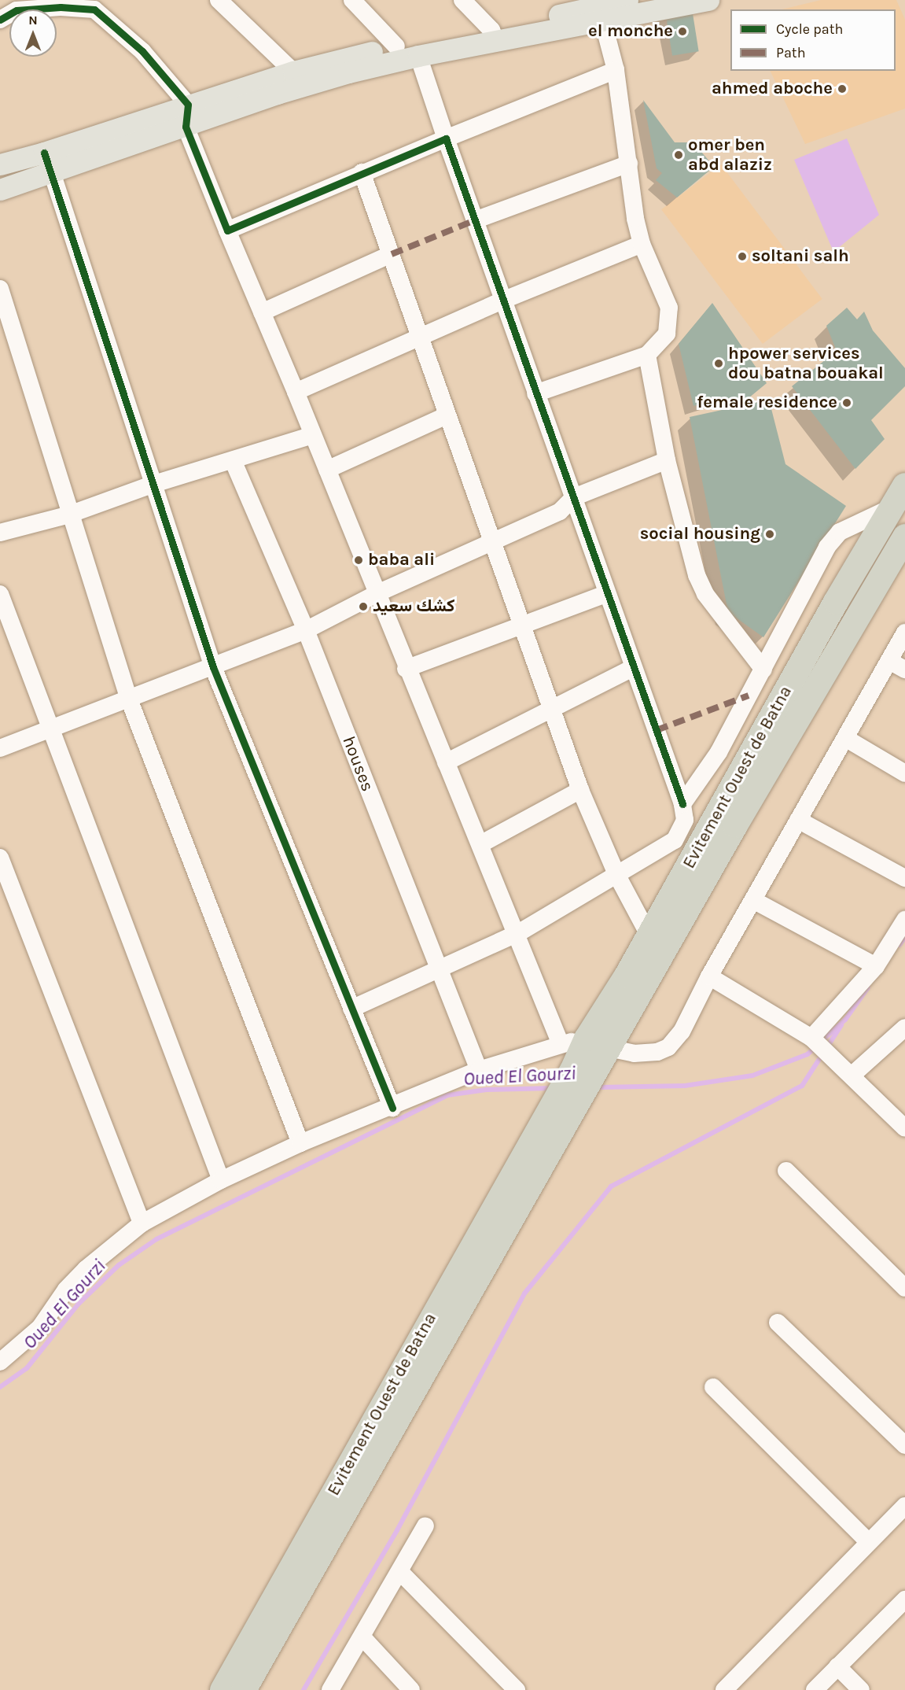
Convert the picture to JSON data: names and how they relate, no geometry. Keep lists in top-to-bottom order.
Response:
{
  "streets": {
    "highway": ["Evitement Ouest de Batna"],
    "street": ["houses"]
  },
  "water": ["Oued El Gourzi"],
  "places": [
    "el monche",
    "ahmed aboche",
    "omer ben abd alaziz",
    "soltani salh",
    "hpower services dou batna bouakal",
    "female residence",
    "social housing",
    "baba ali",
    "كشك سعيد"
  ],
  "legend": ["Cycle path", "Path"],
  "north": "top"
}
